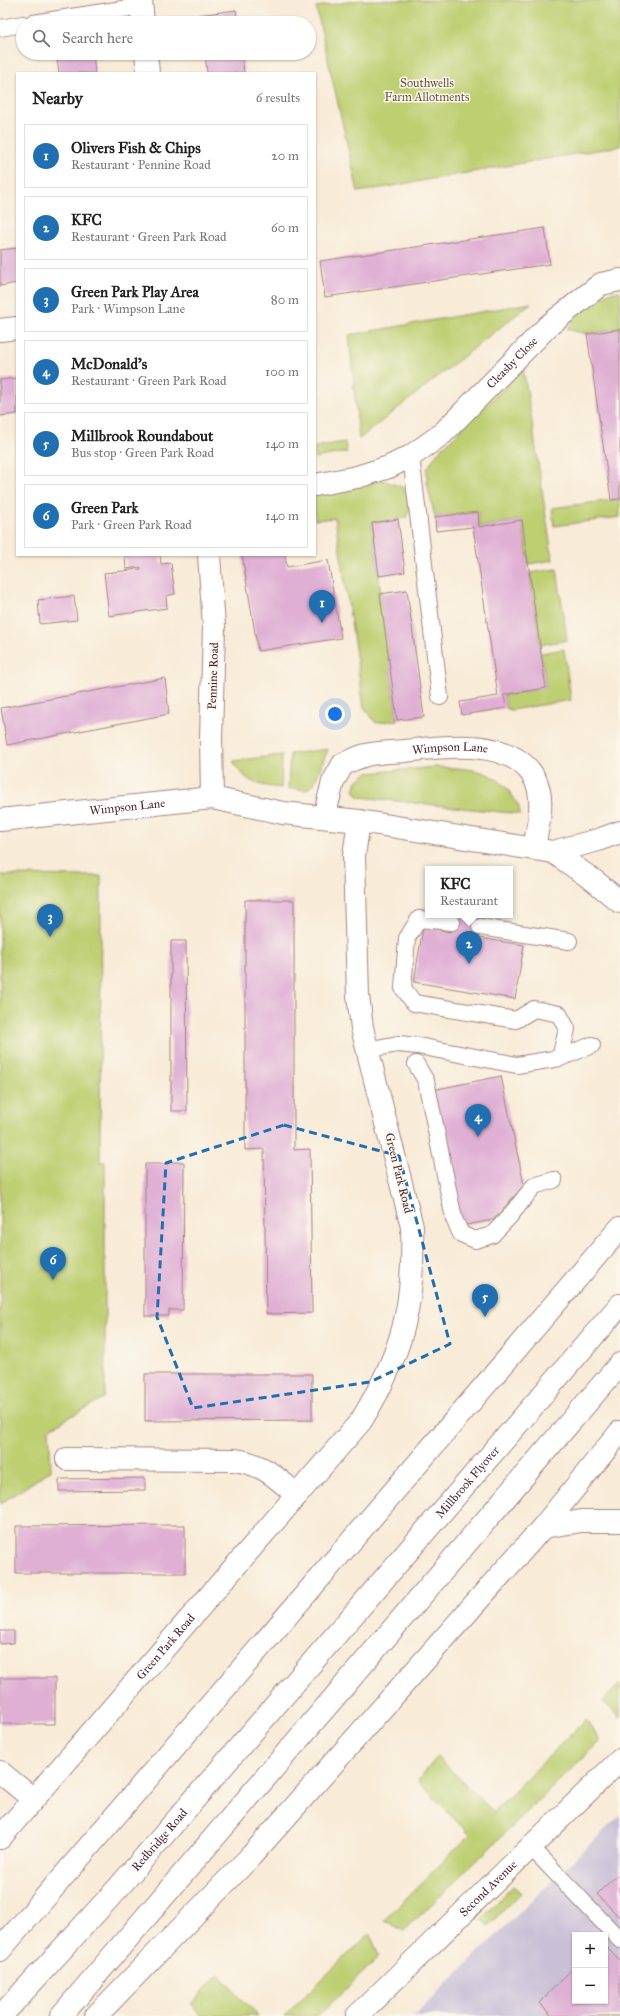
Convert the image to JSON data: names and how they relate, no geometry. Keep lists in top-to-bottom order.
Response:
{
  "streets": {
    "main road": [
      "Cleasby Close",
      "Pennine Road",
      "Wimpson Lane",
      "Green Park Road",
      "Millbrook Flyover",
      "Redbridge Road",
      "Second Avenue"
    ]
  },
  "crossings": [
    ["Pennine Road", "Wimpson Lane"],
    ["Wimpson Lane", "Green Park Road"],
    ["Millbrook Flyover", "Redbridge Road"]
  ],
  "parks": ["Southwells Farm Allotments"],
  "page": {
    "search": "Search here",
    "heading": ["Nearby", "6 results"],
    "list": [
      {
        "mark": "1",
        "name": "Olivers Fish & Chips",
        "note": "Restaurant · Pennine Road",
        "value": "20 m"
      },
      {
        "mark": "2",
        "name": "KFC",
        "note": "Restaurant · Green Park Road",
        "value": "60 m"
      },
      {
        "mark": "3",
        "name": "Green Park Play Area",
        "note": "Park · Wimpson Lane",
        "value": "80 m"
      },
      {
        "mark": "4",
        "name": "McDonald's",
        "note": "Restaurant · Green Park Road",
        "value": "100 m"
      },
      {
        "mark": "5",
        "name": "Millbrook Roundabout",
        "note": "Bus stop · Green Park Road",
        "value": "140 m"
      },
      {
        "mark": "6",
        "name": "Green Park",
        "note": "Park · Green Park Road",
        "value": "140 m"
      }
    ],
    "pins": [
      "1",
      "3",
      "2",
      "4",
      "6",
      "5"
    ],
    "popup": ["KFC", "Restaurant"],
    "map_buttons": ["+", "−"]
  }
}
